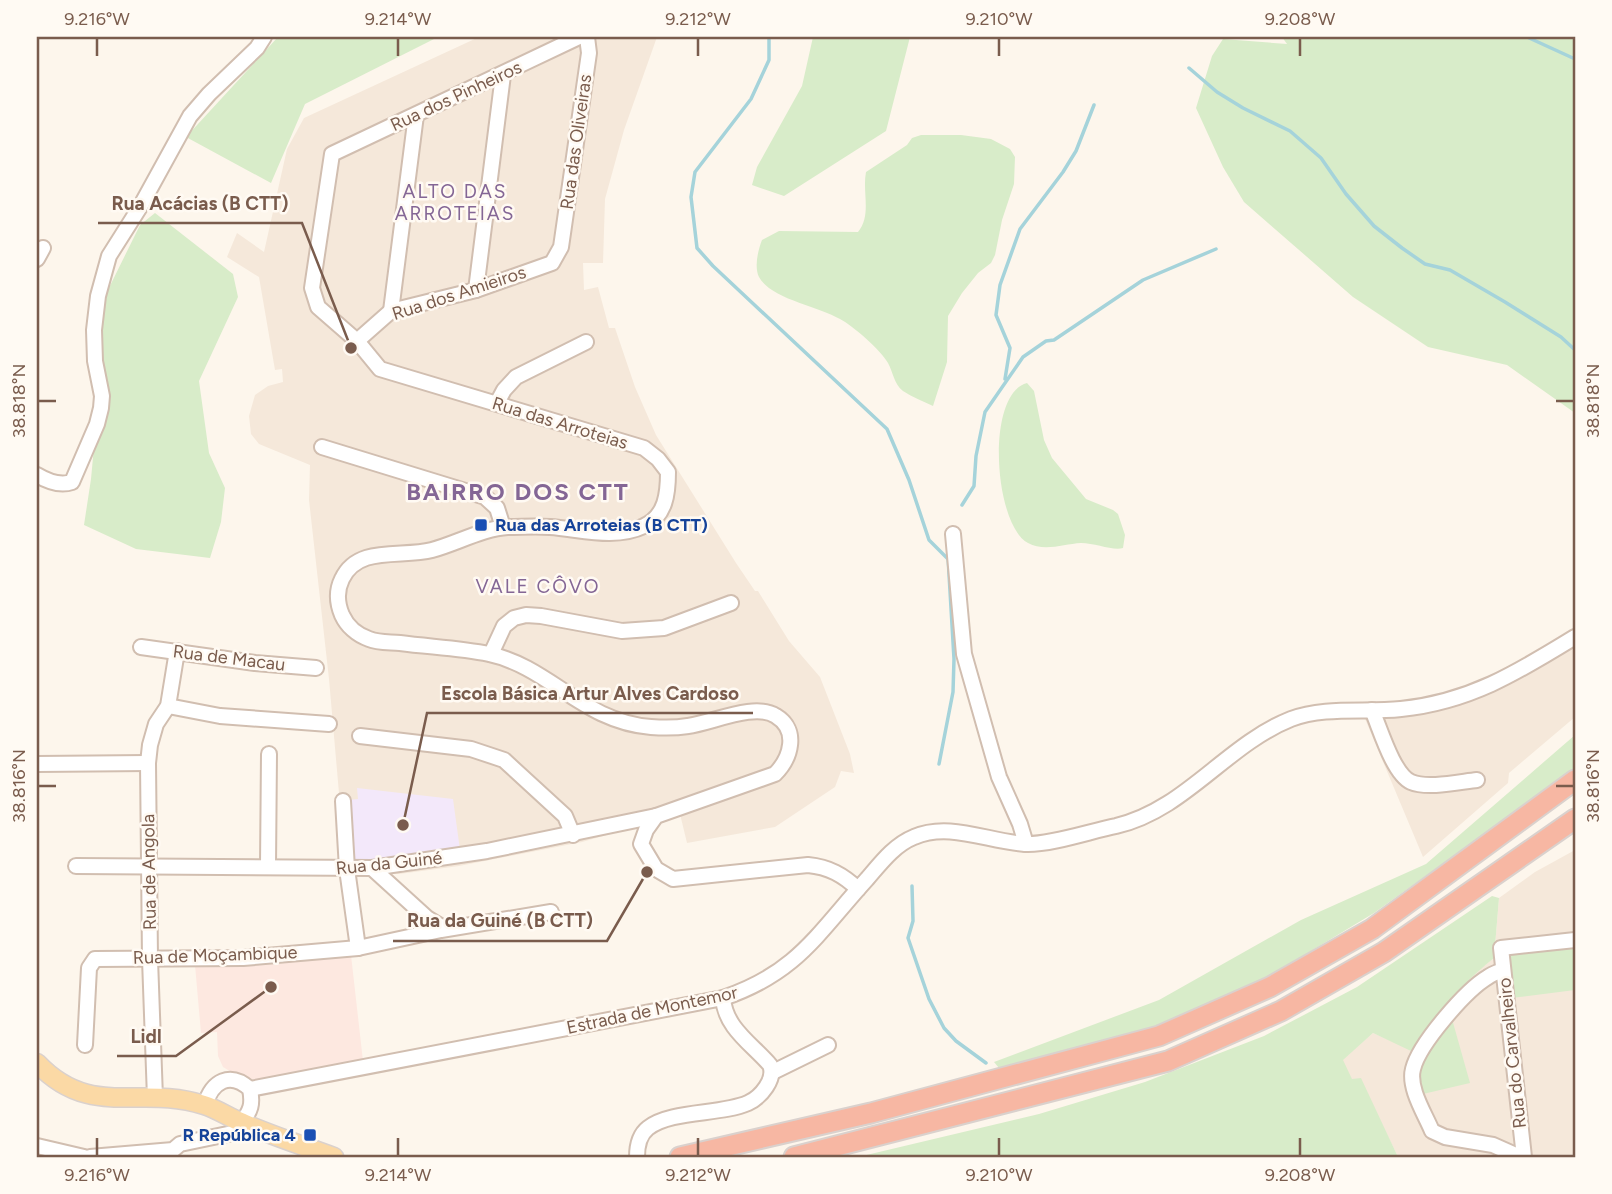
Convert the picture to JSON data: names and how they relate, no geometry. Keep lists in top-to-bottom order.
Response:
{
  "streets": {
    "street": [
      "Rua dos Pinheiros",
      "Rua das Oliveiras",
      "Rua dos Amieiros",
      "Rua das Arroteias",
      "Rua de Macau",
      "Rua da Guiné",
      "Rua de Angola",
      "Rua de Moçambique",
      "Estrada de Montemor",
      "Rua do Carvalheiro"
    ]
  },
  "crossings": [
    ["Rua dos Pinheiros", "Rua das Arroteias"],
    ["Rua das Oliveiras", "Rua dos Amieiros"],
    ["Rua dos Amieiros", "Rua das Arroteias"],
    ["Rua das Arroteias", "Rua da Guiné"],
    ["Rua de Macau", "Rua de Angola"],
    ["Rua da Guiné", "Rua de Angola"],
    ["Rua de Angola", "Rua de Moçambique"]
  ],
  "districts": ["ALTO DAS ARROTEIAS", "BAIRRO DOS CTT", "VALE CÔVO"],
  "places": {
    "other": [
      "Rua Acácias (B CTT)",
      "Escola Básica Artur Alves Cardoso",
      "Rua da Guiné (B CTT)",
      "Lidl"
    ],
    "transit": ["Rua das Arroteias (B CTT)", "R República 4"]
  },
  "coordinates": [
    "9.216°W",
    "9.214°W",
    "9.212°W",
    "9.210°W",
    "9.208°W",
    "38.818°N",
    "38.816°N"
  ]
}
